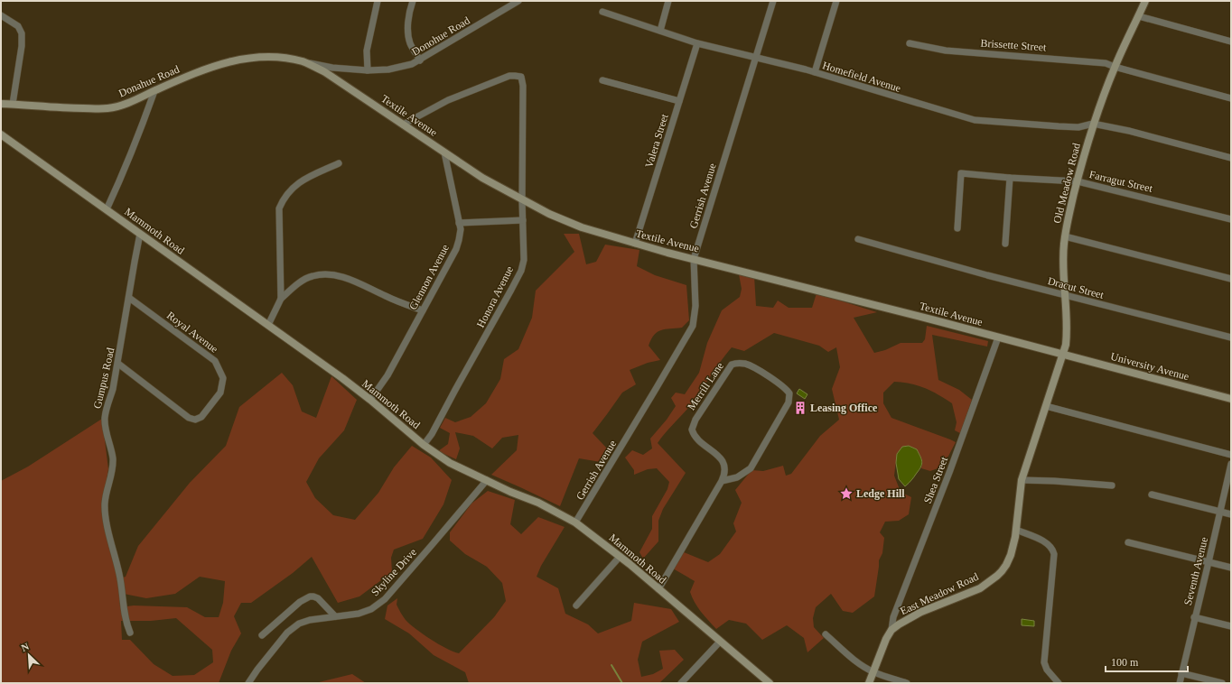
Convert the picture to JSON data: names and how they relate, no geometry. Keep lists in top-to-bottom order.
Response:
{
  "streets": {
    "main road": [
      "Donahue Road",
      "Textile Avenue",
      "Old Meadow Road",
      "Mammoth Road",
      "University Avenue",
      "East Meadow Road"
    ],
    "street": [
      "Donohue Road",
      "Brissette Street",
      "Homefield Avenue",
      "Valera Street",
      "Farragut Street",
      "Gerrish Avenue",
      "Glennon Avenue",
      "Dracut Street",
      "Honora Avenue",
      "Royal Avenue",
      "Gumpus Road",
      "Merrill Lane",
      "Shea Street",
      "Seventh Avenue",
      "Skyline Drive"
    ]
  },
  "crossings": [
    ["Donohue Road", "Donahue Road"],
    ["Donohue Road", "Textile Avenue"],
    ["Brissette Street", "Old Meadow Road"],
    ["Homefield Avenue", "Valera Street"],
    ["Homefield Avenue", "Old Meadow Road"],
    ["Homefield Avenue", "Gerrish Avenue"],
    ["Donahue Road", "Textile Avenue"],
    ["Textile Avenue", "Valera Street"],
    ["Textile Avenue", "Old Meadow Road"],
    ["Textile Avenue", "Gerrish Avenue"],
    ["Textile Avenue", "Glennon Avenue"],
    ["Textile Avenue", "Honora Avenue"],
    ["Textile Avenue", "University Avenue"],
    ["Textile Avenue", "Shea Street"],
    ["Farragut Street", "Old Meadow Road"],
    ["Old Meadow Road", "Dracut Street"],
    ["Old Meadow Road", "University Avenue"],
    ["Old Meadow Road", "East Meadow Road"],
    ["Gerrish Avenue", "Mammoth Road"],
    ["Mammoth Road", "Glennon Avenue"],
    ["Mammoth Road", "Honora Avenue"],
    ["Mammoth Road", "Gumpus Road"],
    ["Mammoth Road", "Merrill Lane"],
    ["Mammoth Road", "Skyline Drive"],
    ["Royal Avenue", "Gumpus Road"],
    ["Shea Street", "East Meadow Road"]
  ],
  "places": {
    "building": ["Leasing Office"],
    "place": ["Ledge Hill"]
  },
  "scale_bar": "100 m",
  "north": "top left"
}
